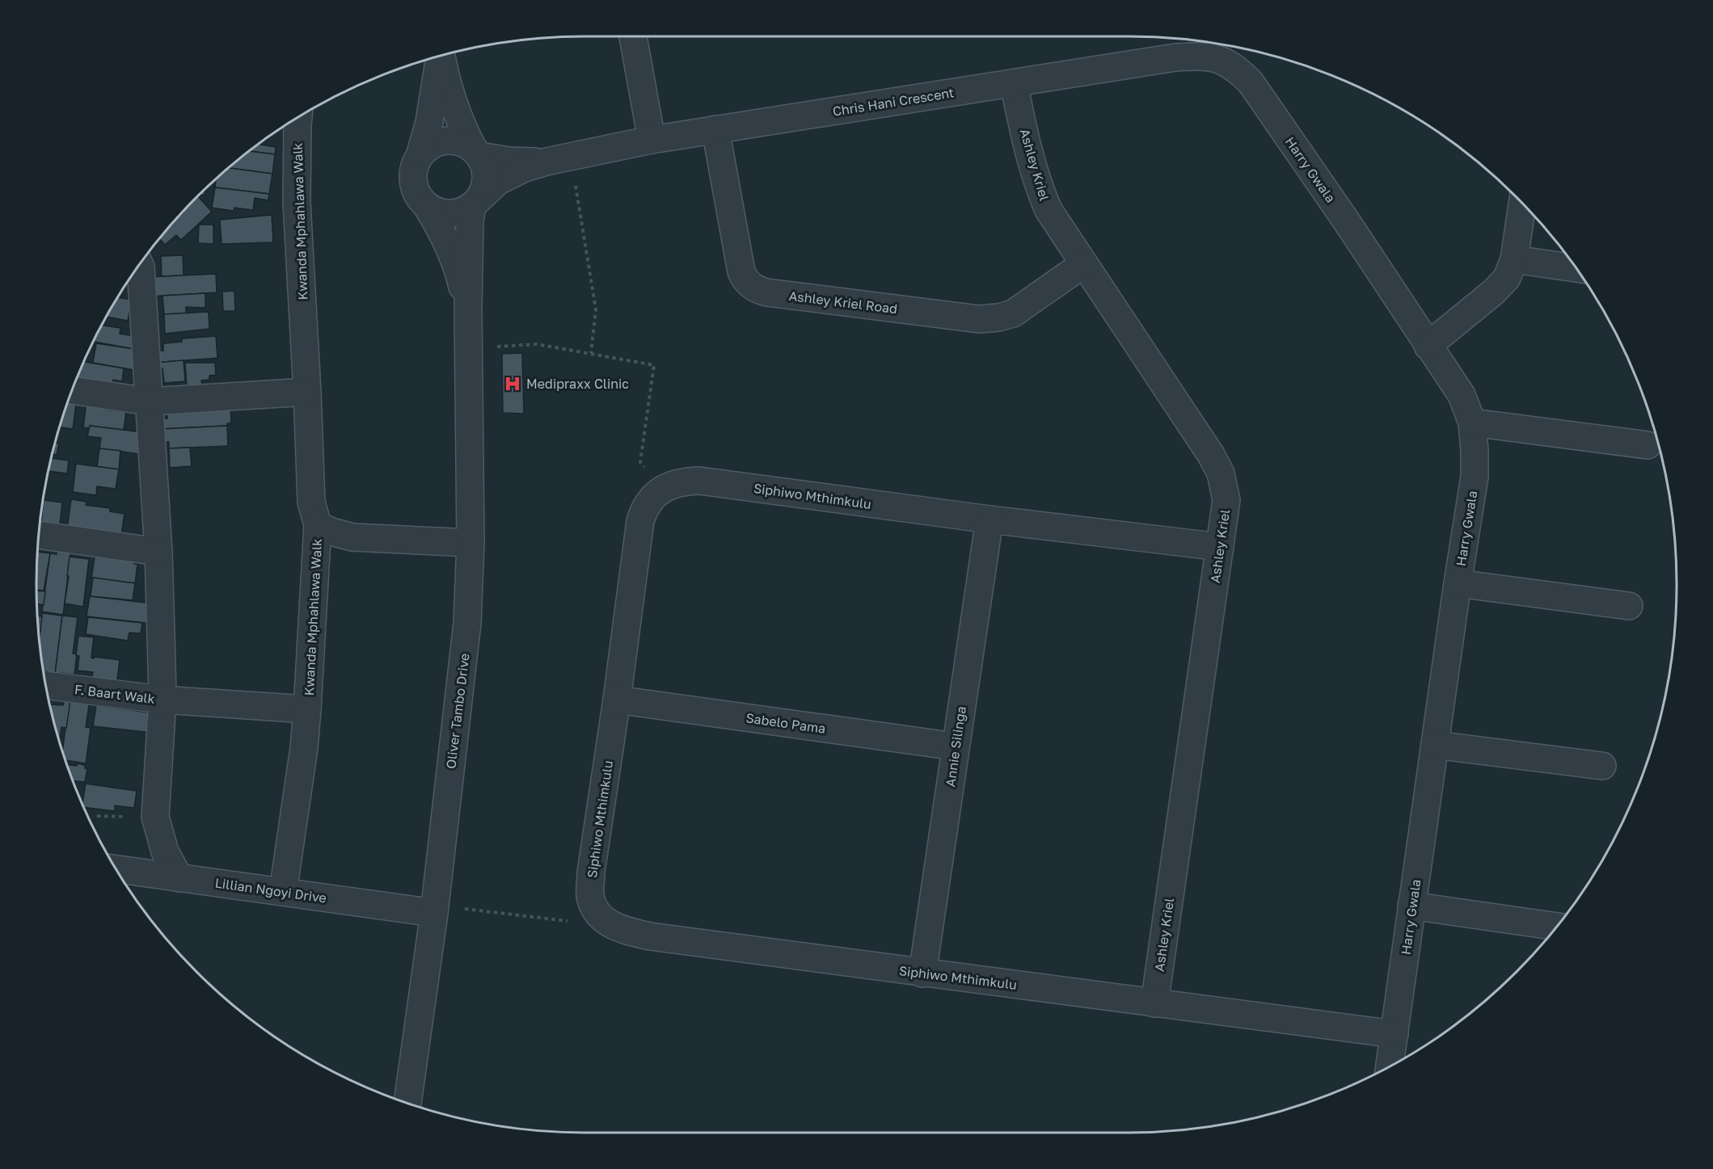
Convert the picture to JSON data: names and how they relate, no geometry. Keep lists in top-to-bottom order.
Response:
{
  "streets": {
    "street": [
      "Chris Hani Crescent",
      "Ashley Kriel",
      "Harry Gwala",
      "Kwanda Mphahlawa Walk",
      "Ashley Kriel Road",
      "Siphiwo Mthimkulu",
      "F. Baart Walk",
      "Oliver Tambo Drive",
      "Sabelo Pama",
      "Annie Silinga",
      "Lillian Ngoyi Drive"
    ]
  },
  "crossings": [
    ["Chris Hani Crescent", "Ashley Kriel"],
    ["Chris Hani Crescent", "Harry Gwala"],
    ["Chris Hani Crescent", "Ashley Kriel Road"],
    ["Chris Hani Crescent", "Oliver Tambo Drive"],
    ["Ashley Kriel", "Ashley Kriel Road"],
    ["Ashley Kriel", "Siphiwo Mthimkulu"],
    ["Harry Gwala", "Siphiwo Mthimkulu"],
    ["Kwanda Mphahlawa Walk", "F. Baart Walk"],
    ["Kwanda Mphahlawa Walk", "Oliver Tambo Drive"],
    ["Siphiwo Mthimkulu", "Sabelo Pama"],
    ["Siphiwo Mthimkulu", "Annie Silinga"],
    ["Oliver Tambo Drive", "Lillian Ngoyi Drive"],
    ["Sabelo Pama", "Annie Silinga"]
  ],
  "places": {
    "hospital": ["Medipraxx Clinic"]
  }
}
